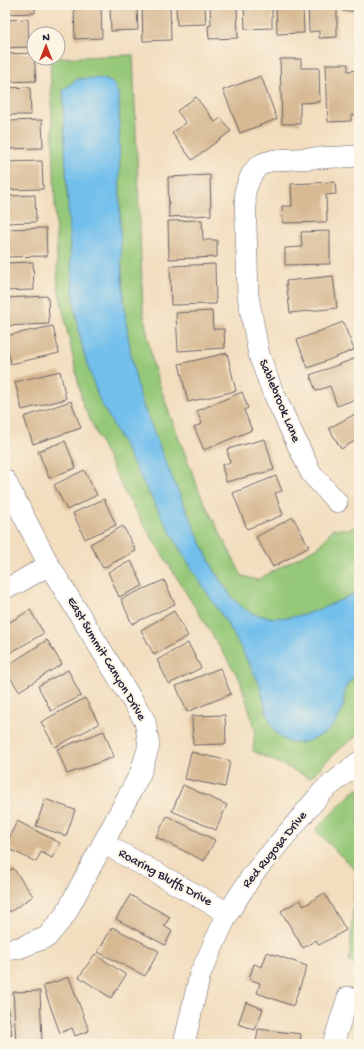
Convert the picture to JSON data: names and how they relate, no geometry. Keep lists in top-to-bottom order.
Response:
{
  "streets": {
    "street": [
      "Sablebrook Lane",
      "East Summit Canyon Drive",
      "Red Rugosa Drive",
      "Roaring Bluffs Drive"
    ]
  },
  "crossings": [
    ["East Summit Canyon Drive", "Roaring Bluffs Drive"],
    ["Red Rugosa Drive", "Roaring Bluffs Drive"]
  ],
  "north": "top"
}
